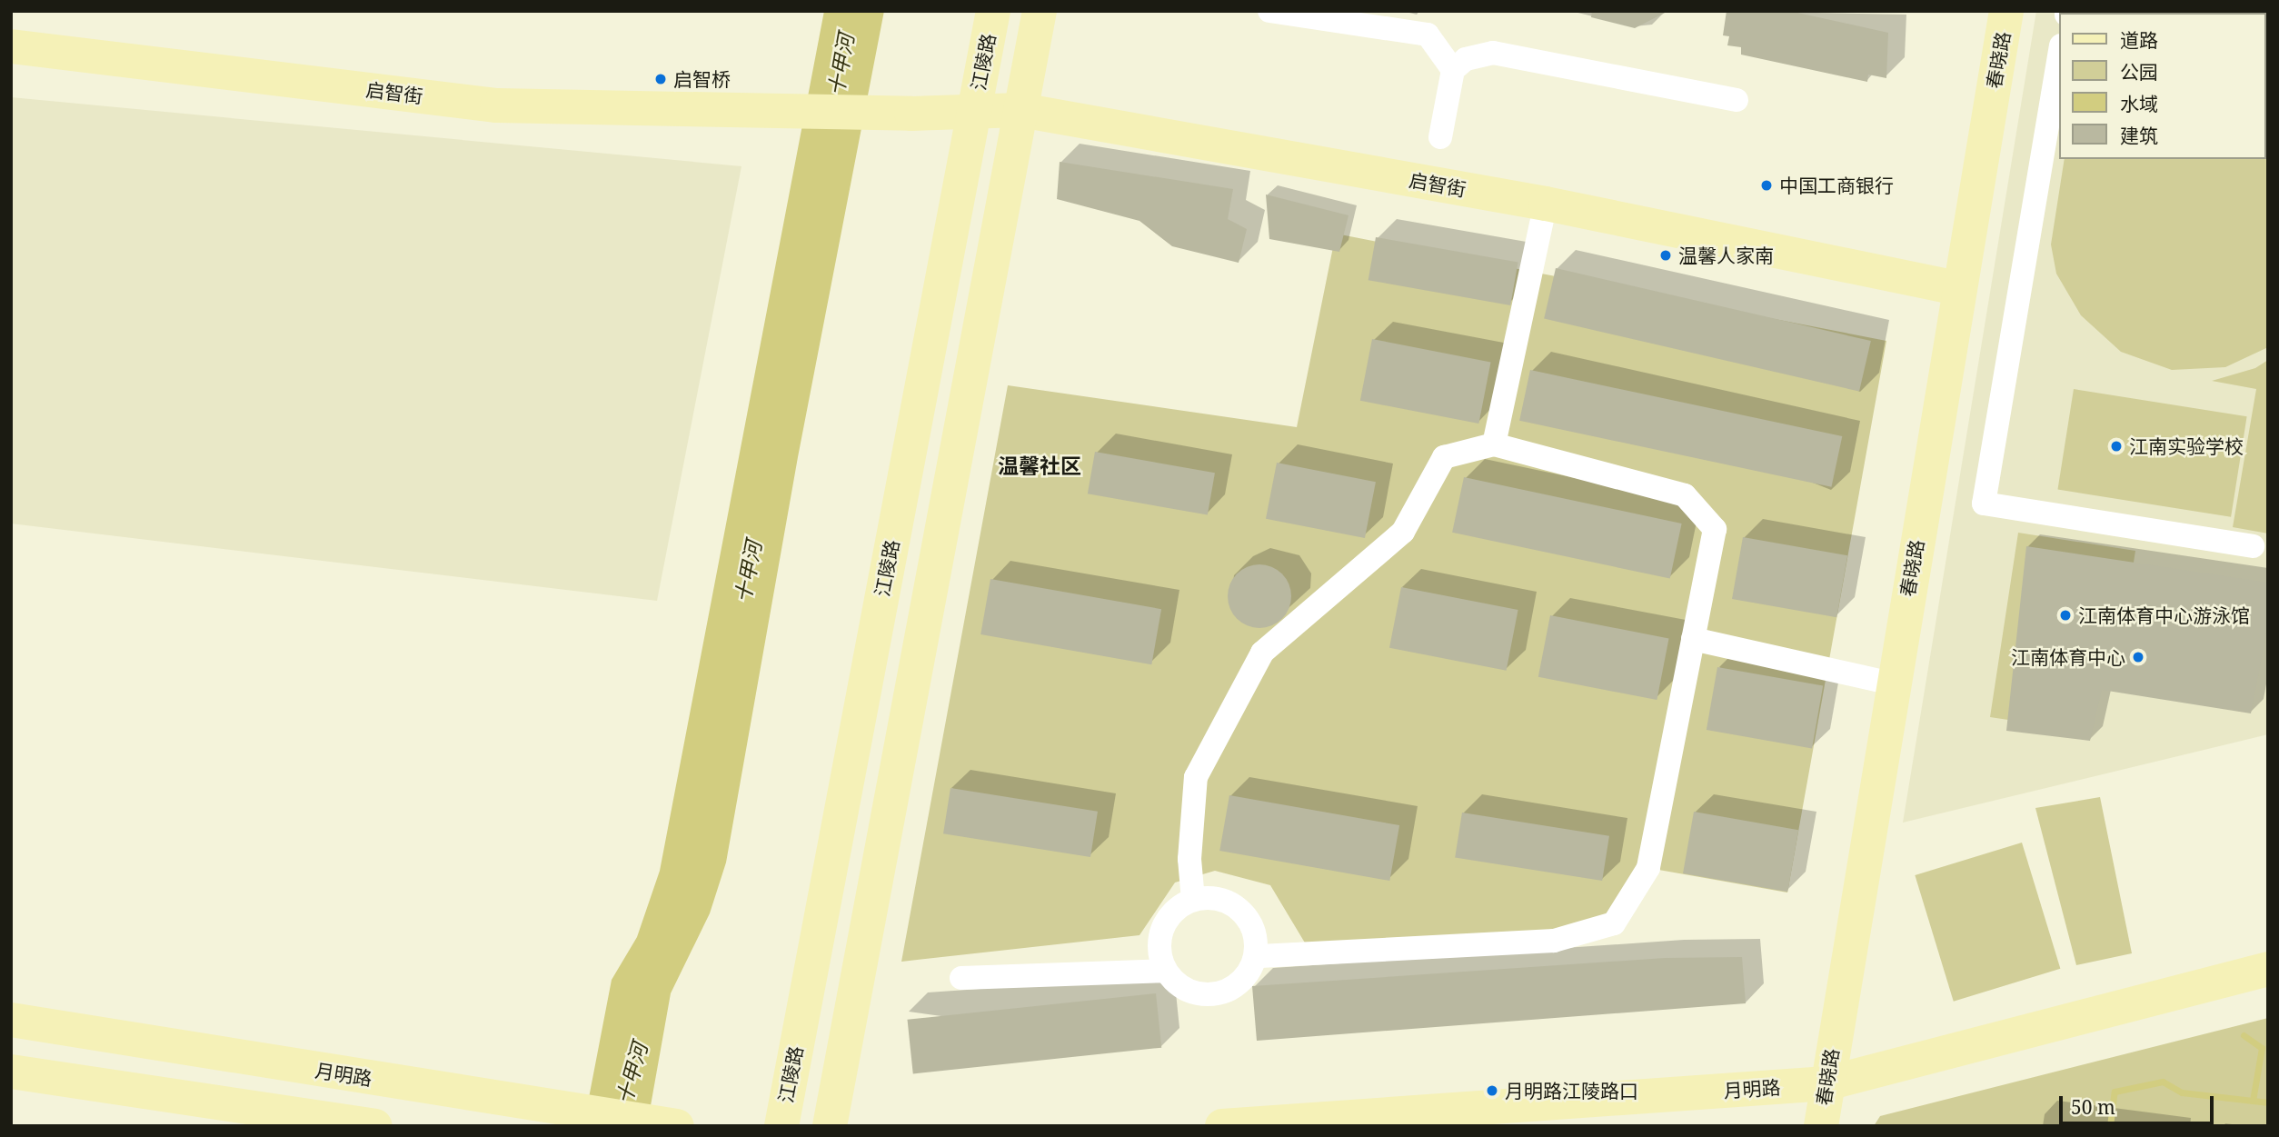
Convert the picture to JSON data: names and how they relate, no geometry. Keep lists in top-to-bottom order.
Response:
{
  "streets": {
    "street": [
      "春晓路",
      "江陵路",
      "启智街",
      "月明路"
    ]
  },
  "crossings": [
    ["春晓路", "启智街"],
    ["春晓路", "月明路"],
    ["江陵路", "启智街"]
  ],
  "districts": ["温馨社区"],
  "water": ["十甲河"],
  "places": [
    "启智桥",
    "中国工商银行",
    "温馨人家南",
    "江南实验学校",
    "江南体育中心游泳馆",
    "江南体育中心",
    "月明路江陵路口"
  ],
  "legend": [
    "道路",
    "公园",
    "水域",
    "建筑"
  ],
  "scale_bar": "50 m"
}
